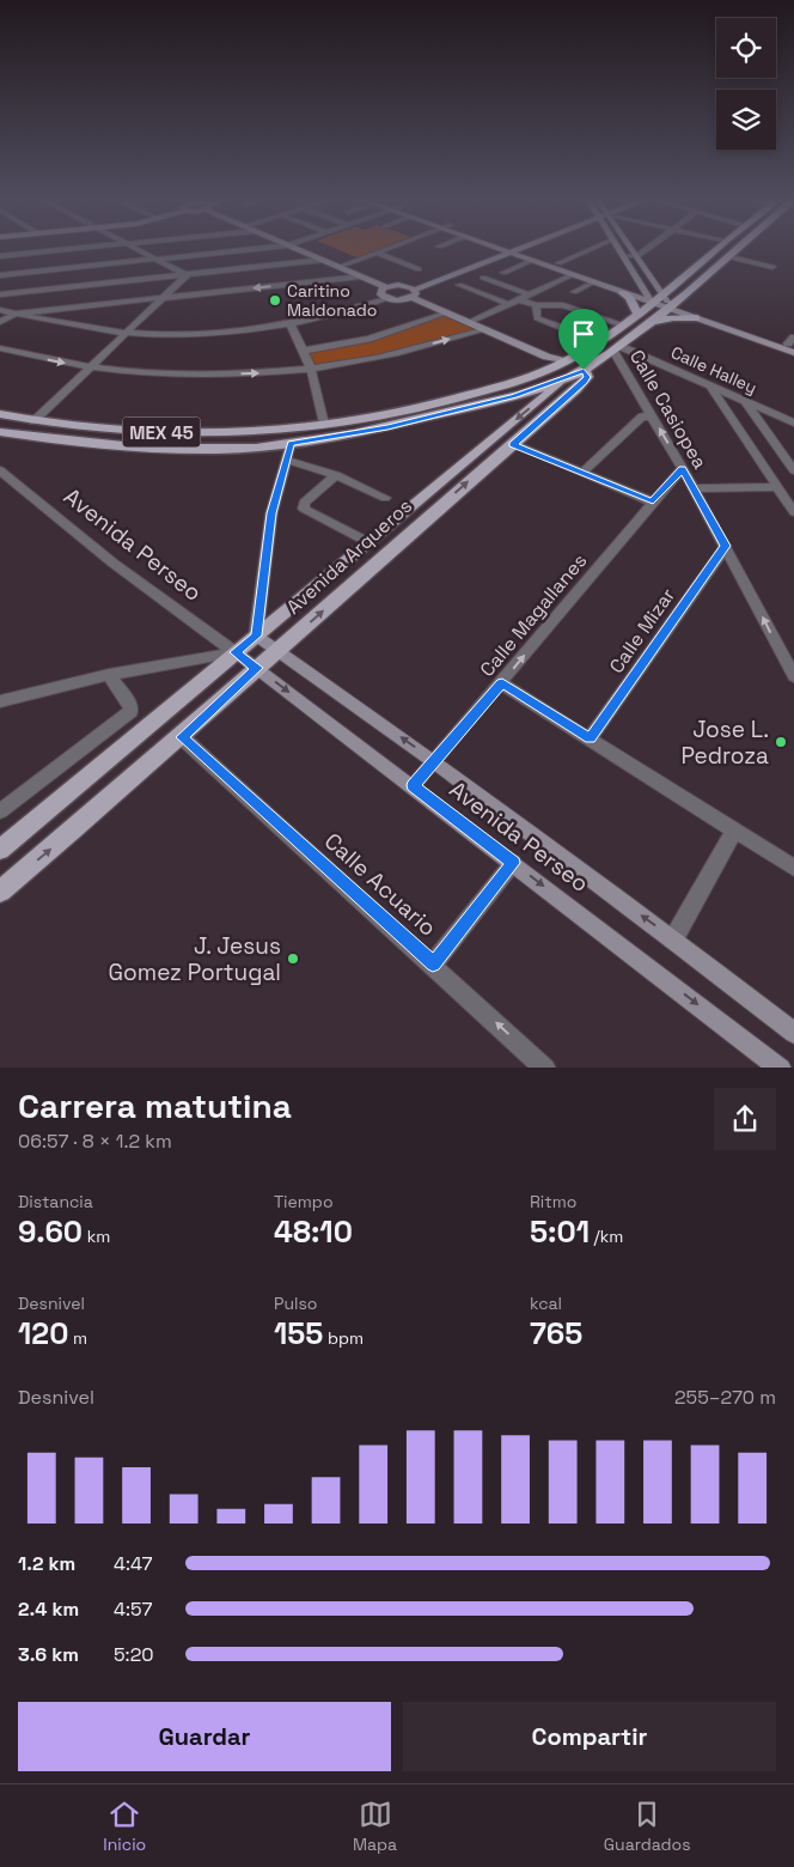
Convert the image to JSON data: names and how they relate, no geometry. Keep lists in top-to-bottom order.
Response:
{
  "streets": {
    "main road": ["MEX 45", "Avenida Arqueros"],
    "street": [
      "Calle Halley",
      "Calle Casiopea",
      "Avenida Perseo",
      "Calle Magallanes",
      "Calle Mizar",
      "Calle Acuario"
    ]
  },
  "crossings": [
    ["Calle Halley", "Calle Casiopea"],
    ["Calle Halley", "MEX 45"],
    ["Calle Casiopea", "MEX 45"],
    ["Calle Casiopea", "Calle Magallanes"],
    ["Calle Casiopea", "Calle Mizar"],
    ["MEX 45", "Avenida Arqueros"],
    ["Avenida Perseo", "Avenida Arqueros"],
    ["Avenida Perseo", "Calle Magallanes"],
    ["Avenida Arqueros", "Calle Acuario"]
  ],
  "one_way": ["Calle Magallanes"],
  "places": ["Caritino Maldonado", "Jose L. Pedroza", "J. Jesus Gomez Portugal"],
  "page": {
    "heading": ["Carrera matutina", "06:57 · 8 × 1.2 km"],
    "stats": [
      ["Distancia", "9.60 km"],
      ["Tiempo", "48:10"],
      ["Ritmo", "5:01 /km"],
      ["Desnivel", "120 m"],
      ["Pulso", "155 bpm"],
      ["kcal", "765"]
    ],
    "chart": ["Desnivel", "255–270 m"],
    "list": [
      {
        "name": "1.2 km",
        "note": "4:47"
      },
      {
        "name": "2.4 km",
        "note": "4:57"
      },
      {
        "name": "3.6 km",
        "note": "5:20"
      }
    ],
    "buttons": ["Guardar", "Compartir"],
    "tabs": ["Inicio", "Mapa", "Guardados"]
  }
}
